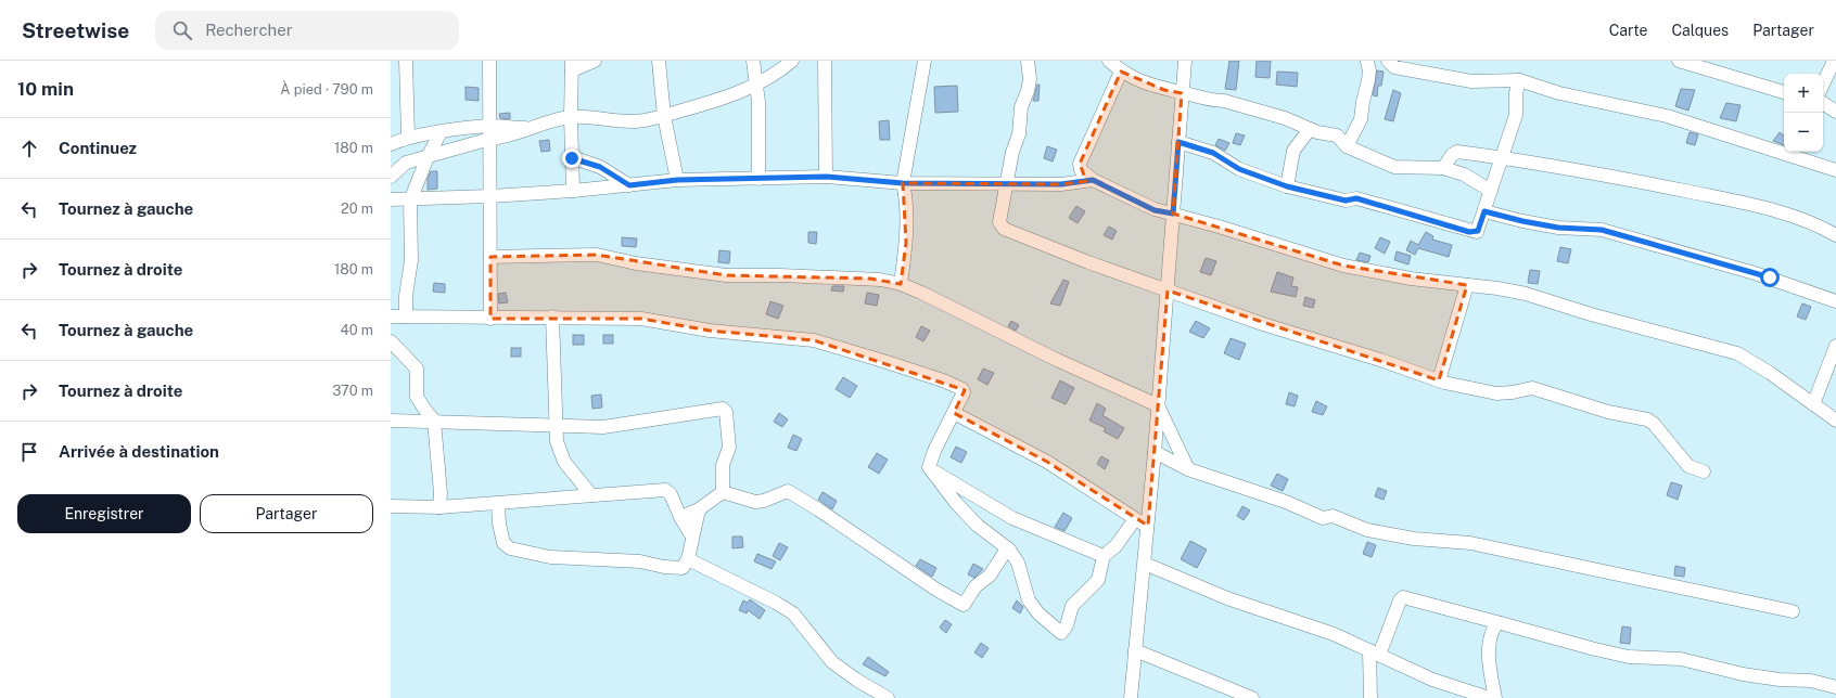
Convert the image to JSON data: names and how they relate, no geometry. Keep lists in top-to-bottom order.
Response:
{
  "page": {
    "header": "Streetwise",
    "search": "Rechercher",
    "nav": ["Carte", "Calques", "Partager"],
    "heading": ["10 min", "À pied · 790 m"],
    "map_buttons": ["+", "−"],
    "list": [
      ["Continuez", "180 m"],
      ["Tournez à gauche", "20 m"],
      ["Tournez à droite", "180 m"],
      ["Tournez à gauche", "40 m"],
      ["Tournez à droite", "370 m"],
      "Arrivée à destination"
    ],
    "buttons": ["Enregistrer", "Partager"]
  }
}
